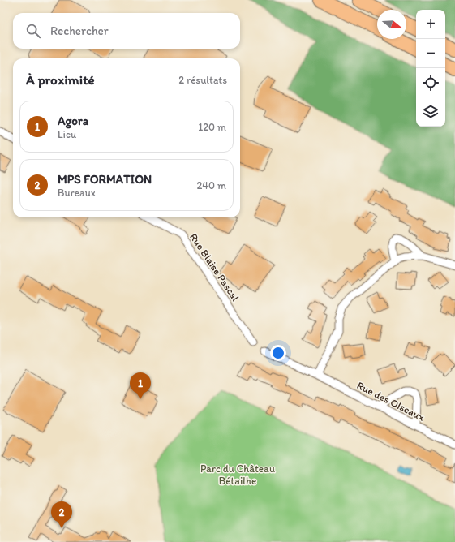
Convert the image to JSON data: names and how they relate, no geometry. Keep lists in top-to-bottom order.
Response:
{
  "streets": {
    "street": ["Rue Blaise Pascal", "Rue des OIseaux"]
  },
  "parks": ["Parc du Château Bétailhe"],
  "north": "right",
  "page": {
    "map_buttons": ["+", "−"],
    "search": "Rechercher",
    "heading": ["À proximité", "2 résultats"],
    "list": [
      {
        "mark": "1",
        "name": "Agora",
        "note": "Lieu",
        "value": "120 m"
      },
      {
        "mark": "2",
        "name": "MPS FORMATION",
        "note": "Bureaux",
        "value": "240 m"
      }
    ],
    "pins": ["1", "2"]
  }
}
